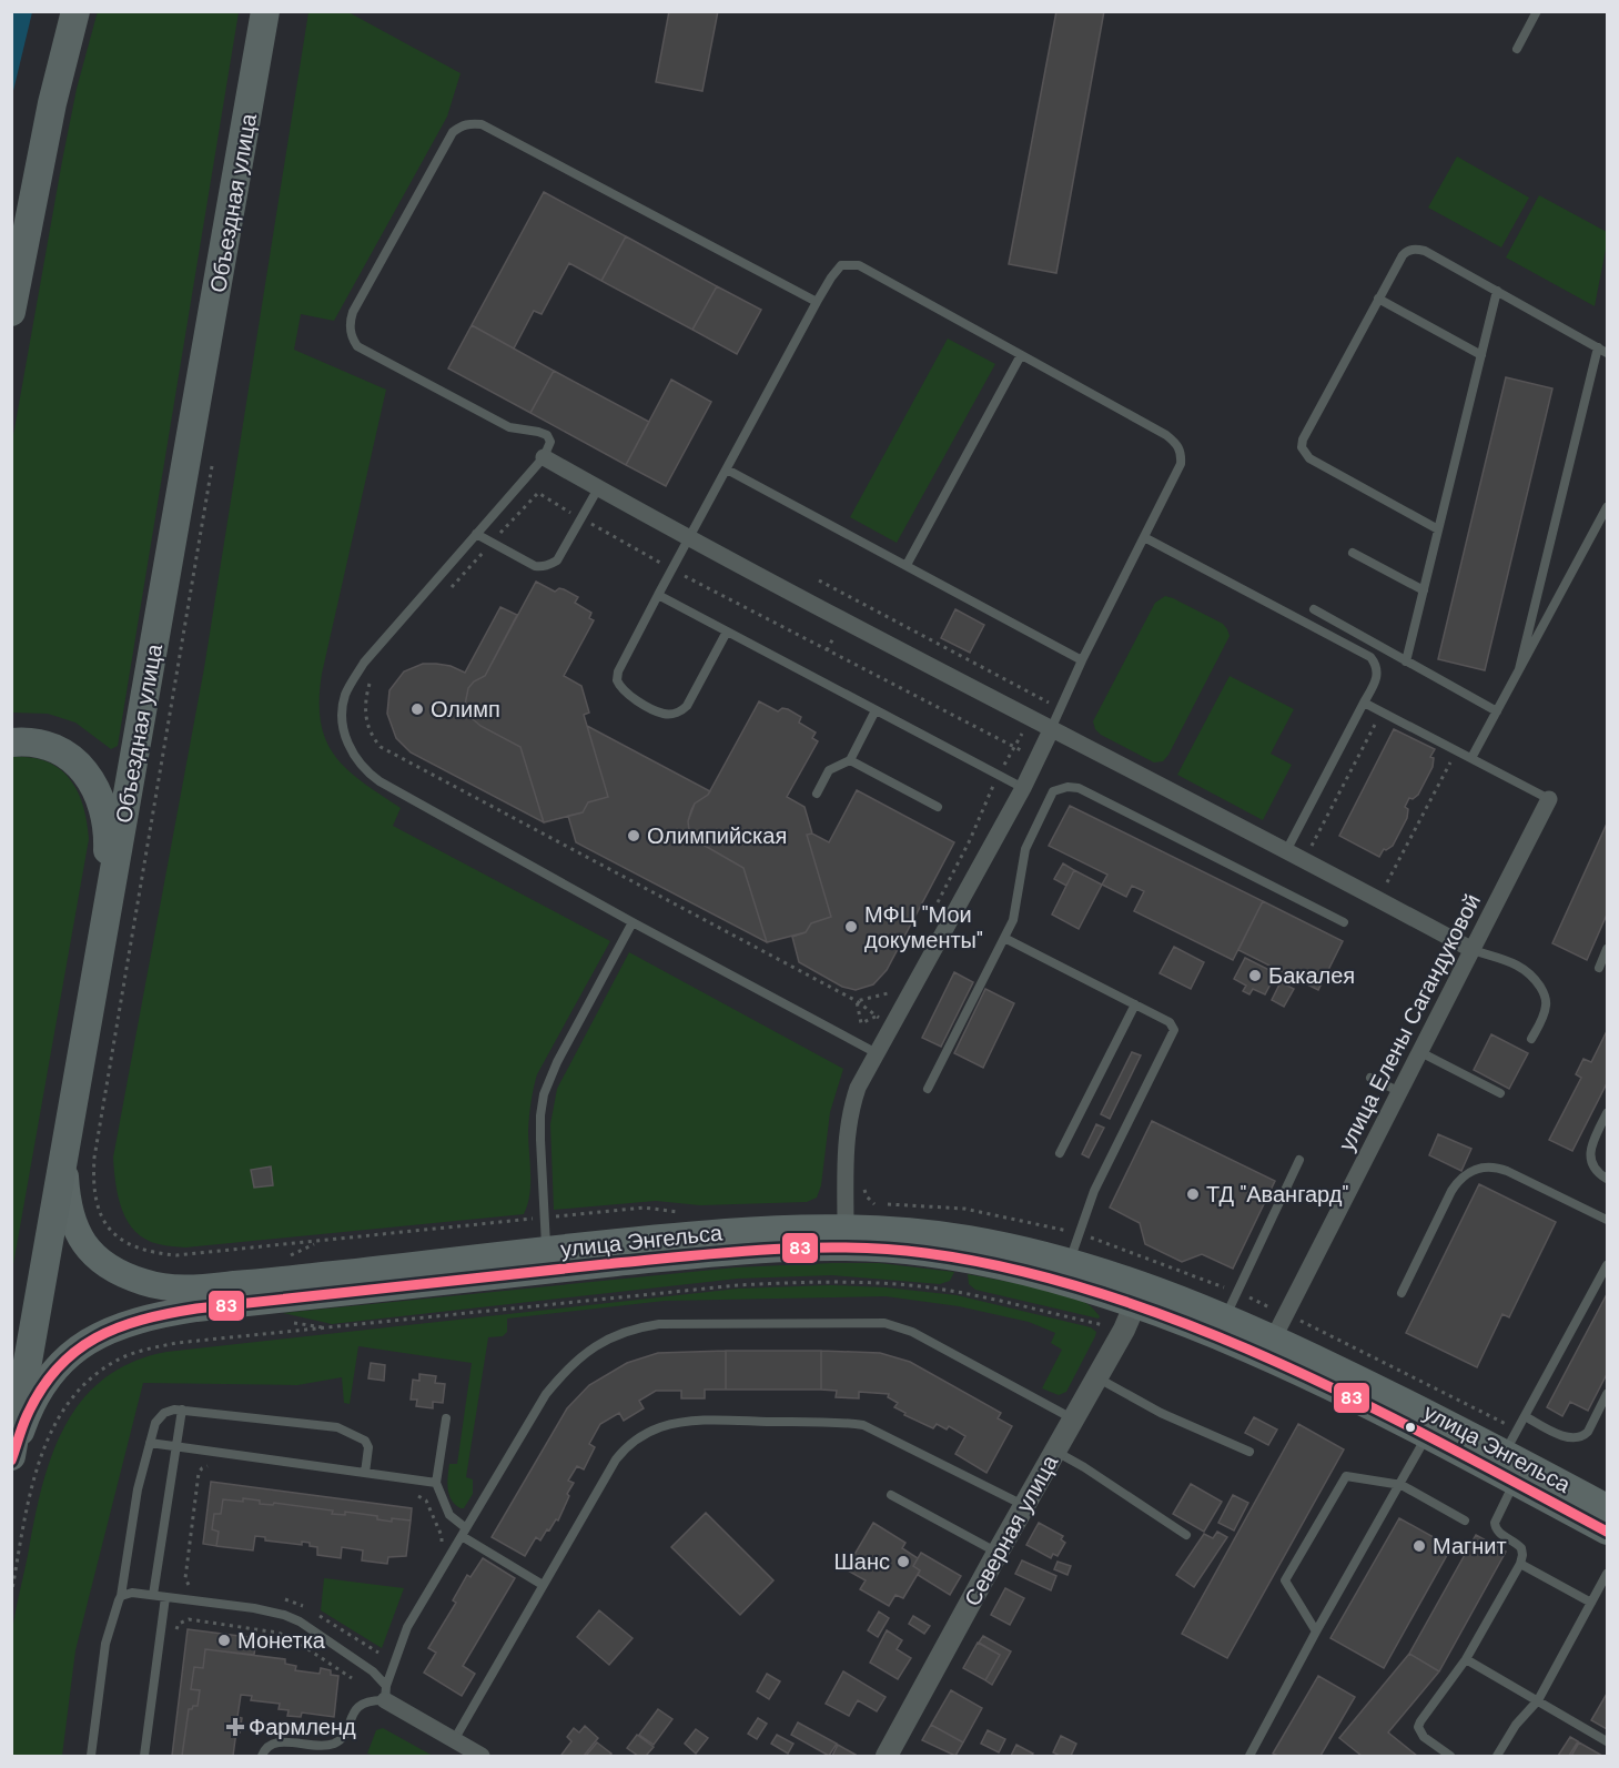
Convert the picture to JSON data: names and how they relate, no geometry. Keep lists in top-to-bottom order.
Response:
{
  "streets": {
    "highway": ["Объездная улица"],
    "main road": ["улица Энгельса"],
    "street": ["улица Елены Сагандуковой", "Северная улица"]
  },
  "crossings": [
    ["Объездная улица", "улица Энгельса"],
    ["улица Елены Сагандуковой", "улица Энгельса"],
    ["улица Энгельса", "Северная улица"]
  ],
  "places": {
    "other": [
      "Олимп",
      "Олимпийская",
      "МФЦ \"Мои документы\"",
      "Бакалея",
      "ТД \"Авангард\"",
      "Магнит",
      "Шанс",
      "Монетка"
    ],
    "health": ["Фармленд"]
  },
  "lines": ["transit line 83"]
}
